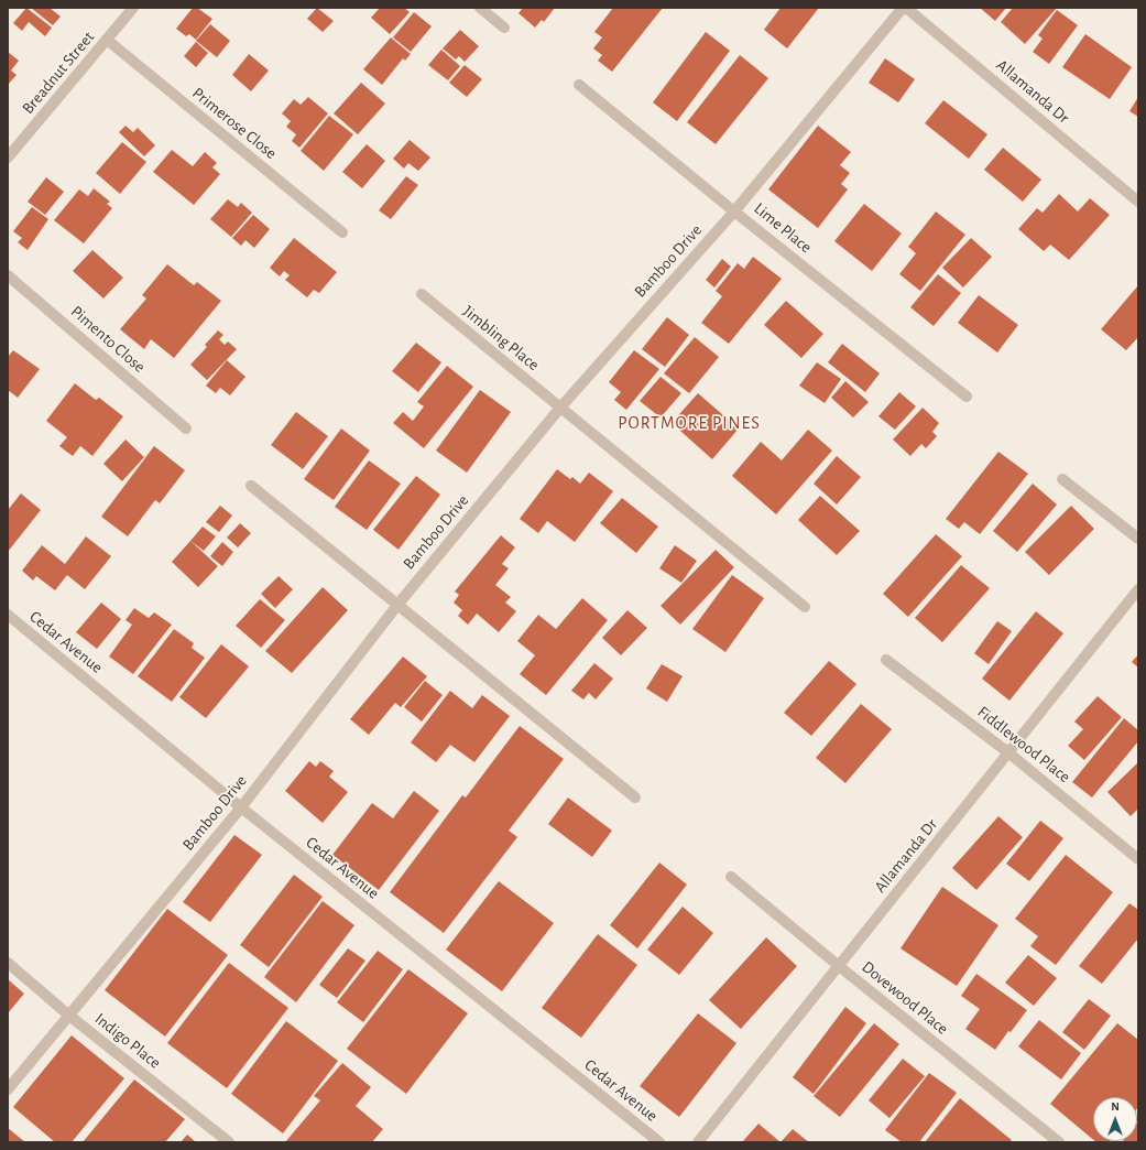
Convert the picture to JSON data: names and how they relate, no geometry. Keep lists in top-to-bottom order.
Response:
{
  "streets": {
    "street": [
      "Breadnut Street",
      "Allamanda Dr",
      "Primerose Close",
      "Lime Place",
      "Bamboo Drive",
      "Jimbling Place",
      "Pimento Close",
      "Cedar Avenue",
      "Fiddlewood Place",
      "Dovewood Place",
      "Indigo Place"
    ]
  },
  "crossings": [
    ["Breadnut Street", "Primerose Close"],
    ["Allamanda Dr", "Fiddlewood Place"],
    ["Allamanda Dr", "Dovewood Place"],
    ["Lime Place", "Bamboo Drive"],
    ["Bamboo Drive", "Jimbling Place"],
    ["Bamboo Drive", "Cedar Avenue"],
    ["Bamboo Drive", "Indigo Place"]
  ],
  "districts": ["PORTMORE PINES"],
  "north": "top"
}
